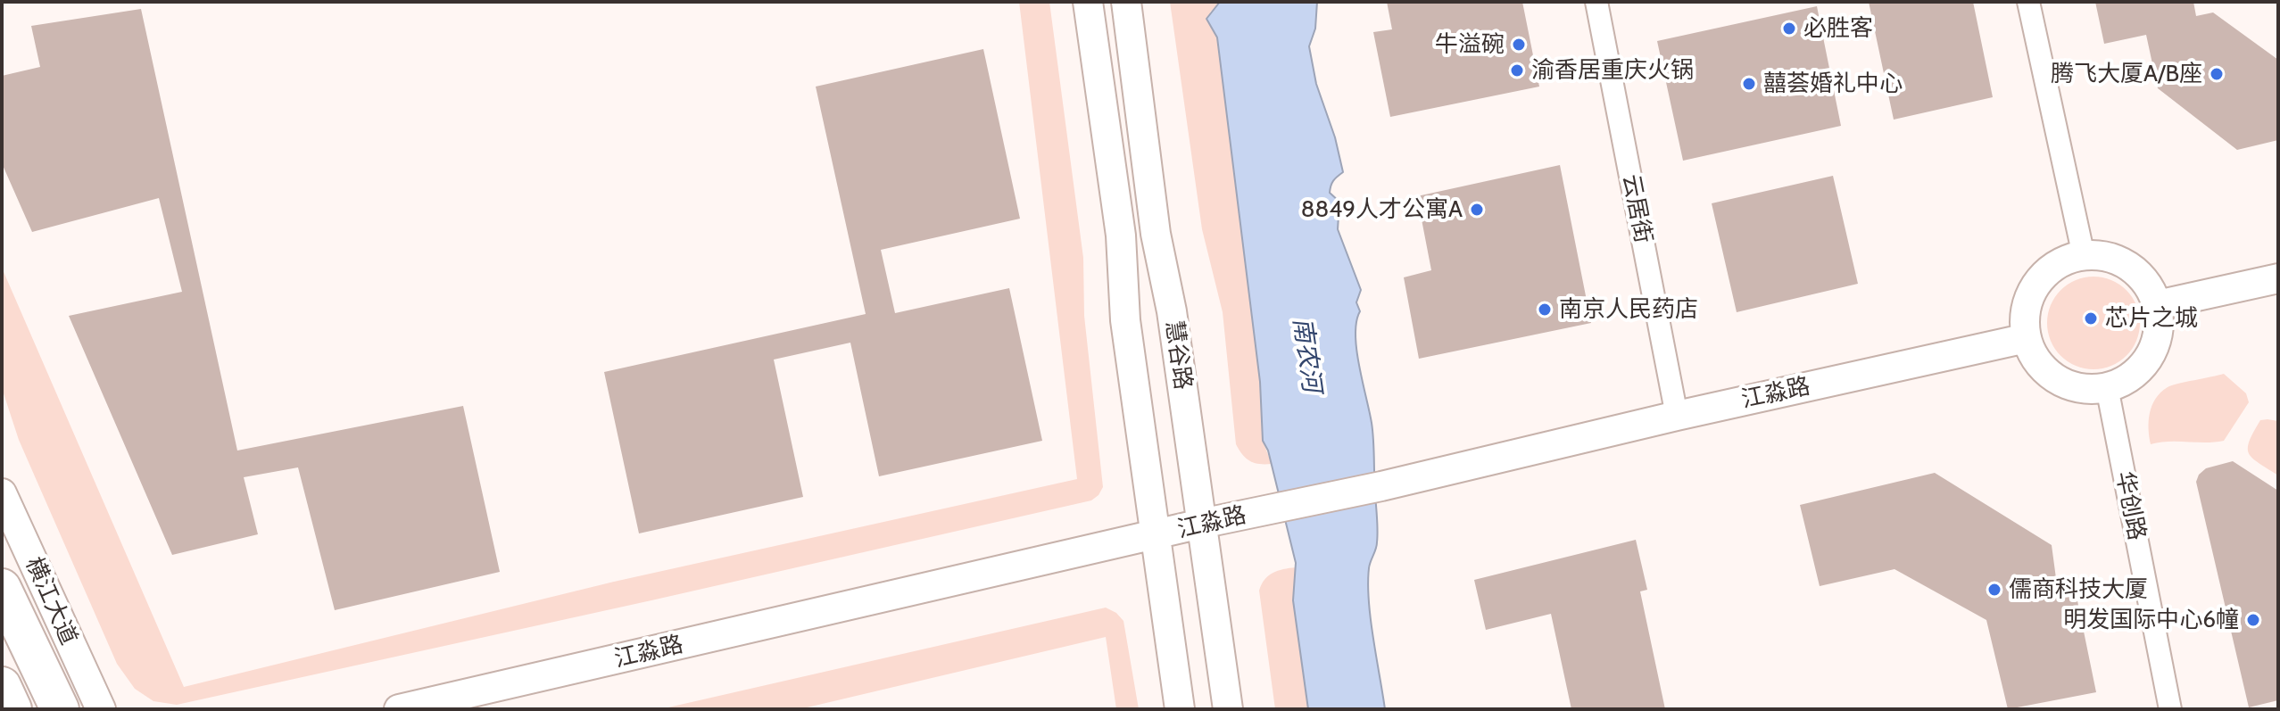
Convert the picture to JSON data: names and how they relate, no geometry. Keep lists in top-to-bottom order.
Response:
{
  "streets": {
    "street": [
      "云居街",
      "慧谷路",
      "江淼路",
      "华创路",
      "横江大道"
    ]
  },
  "crossings": [
    ["云居街", "江淼路"],
    ["慧谷路", "江淼路"],
    ["江淼路", "华创路"]
  ],
  "water": ["南农河"],
  "places": [
    "必胜客",
    "牛溢碗",
    "渝香居重庆火锅",
    "腾飞大厦A/B座",
    "囍荟婚礼中心",
    "8849人才公寓A",
    "南京人民药店",
    "芯片之城",
    "儒商科技大厦",
    "明发国际中心6幢"
  ]
}
